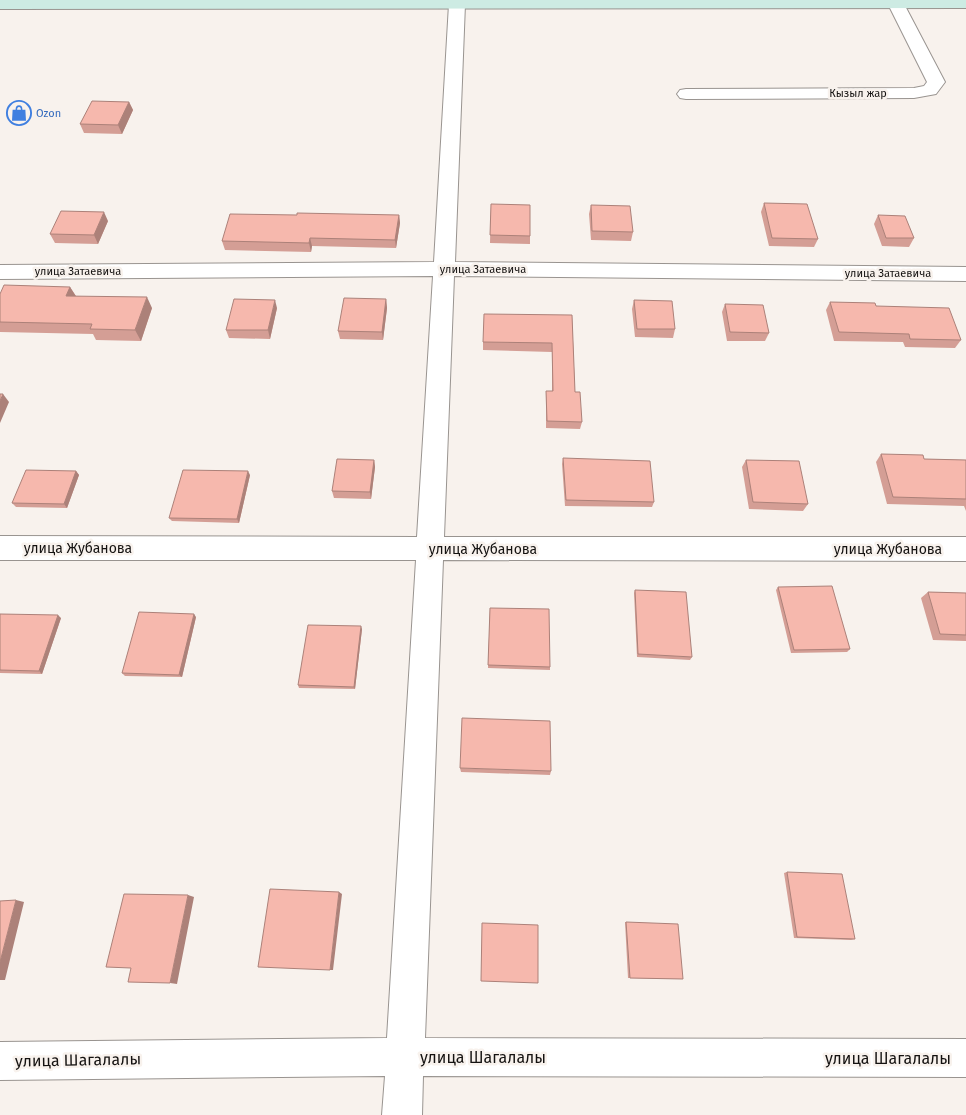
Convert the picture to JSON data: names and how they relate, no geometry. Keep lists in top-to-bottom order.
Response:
{
  "streets": {
    "street": [
      "Кызыл жар",
      "улица Затаевича",
      "улица Жубанова",
      "улица Шагалалы"
    ]
  },
  "places": {
    "shop": ["Ozon"]
  }
}
